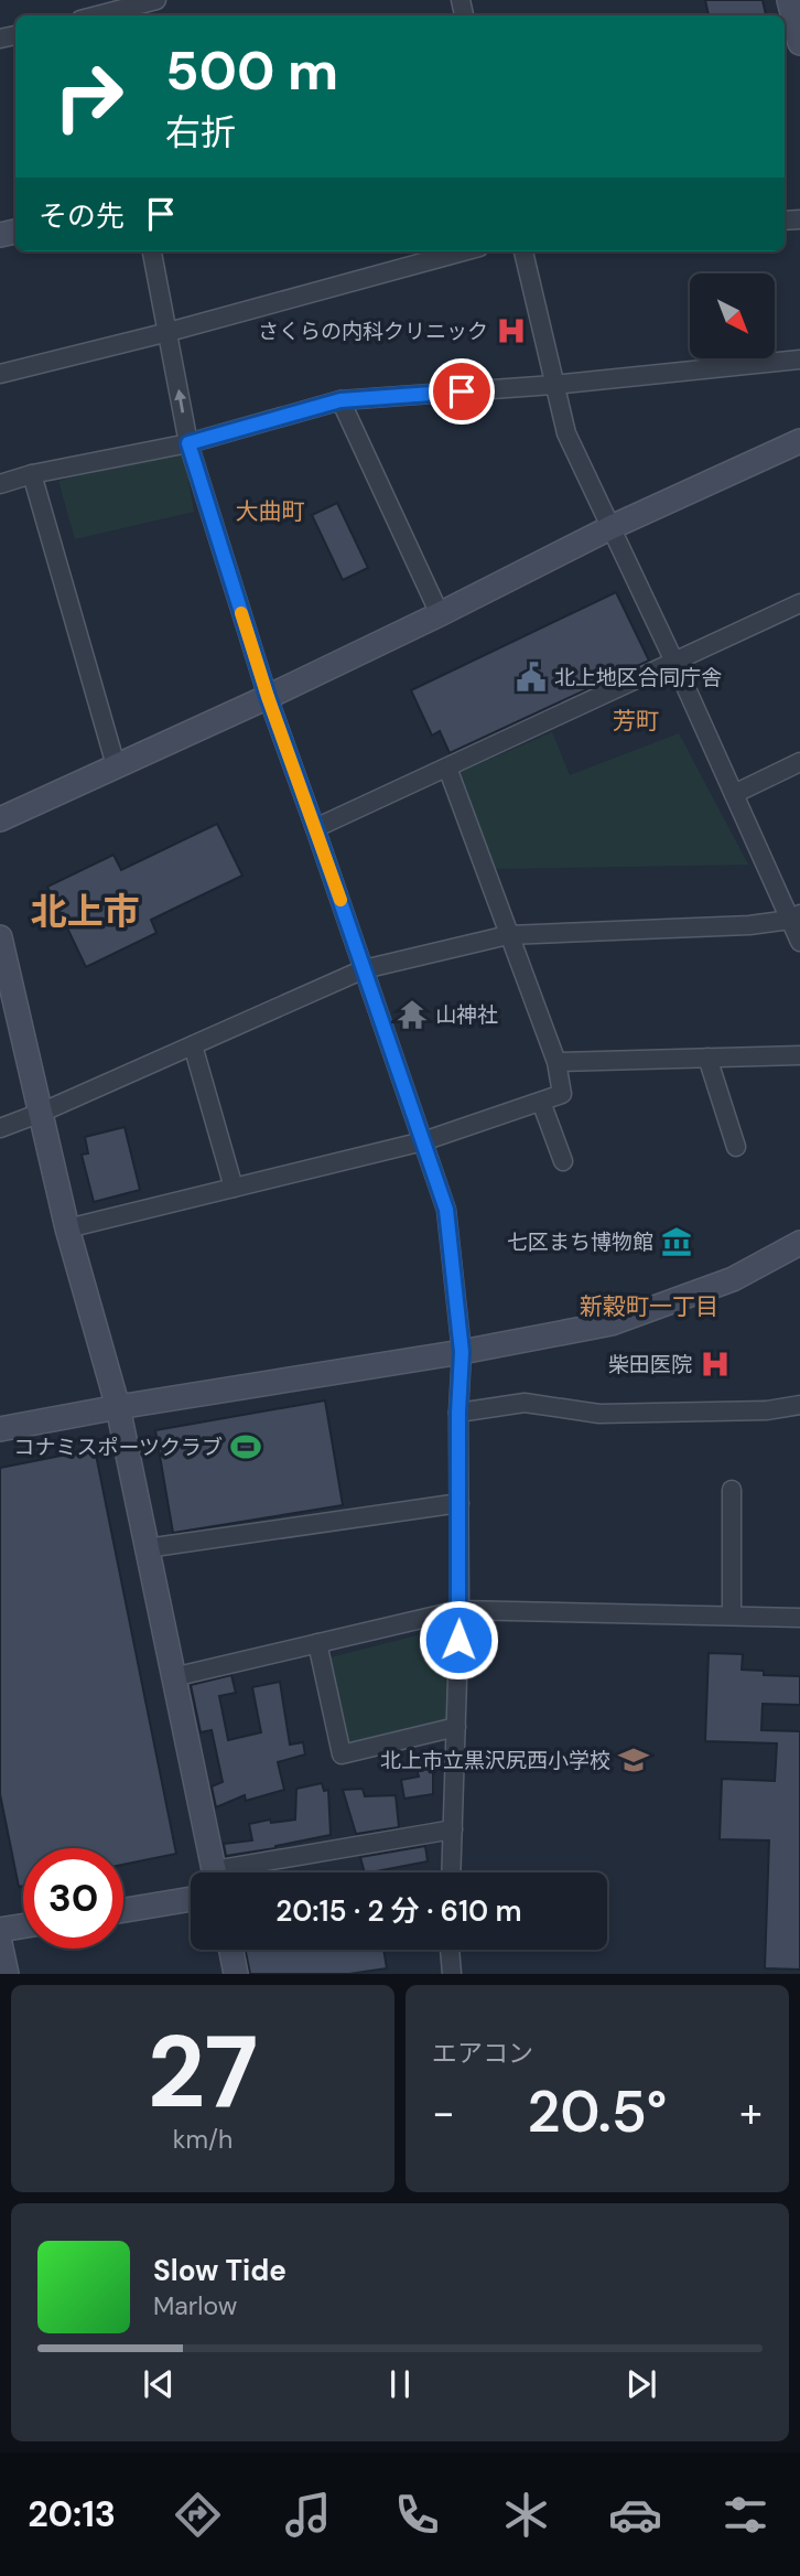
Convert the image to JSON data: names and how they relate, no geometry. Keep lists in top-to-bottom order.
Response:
{
  "districts": [
    "大曲町",
    "芳町",
    "北上市",
    "新穀町一丁目"
  ],
  "places": {
    "hospital": ["さくらの内科クリニック", "柴田医院"],
    "public building": ["北上地区合同庁舎"],
    "temple": ["山神社"],
    "museum": ["七区まち博物館"],
    "sports": ["コナミスポーツクラブ"],
    "school or university": ["北上市立黒沢尻西小学校"]
  },
  "north": "bottom right",
  "page": {
    "turn": ["500 m", "右折"],
    "then": "その先",
    "limit": "30",
    "trip": "20:15 · 2 分 · 610 m",
    "tile": [
      ["27", "km/h"],
      "エアコン"
    ],
    "heat": ["−", "20.5°", "+"],
    "song": ["Slow Tide", "Marlow"],
    "tabs": "20:13"
  }
}
